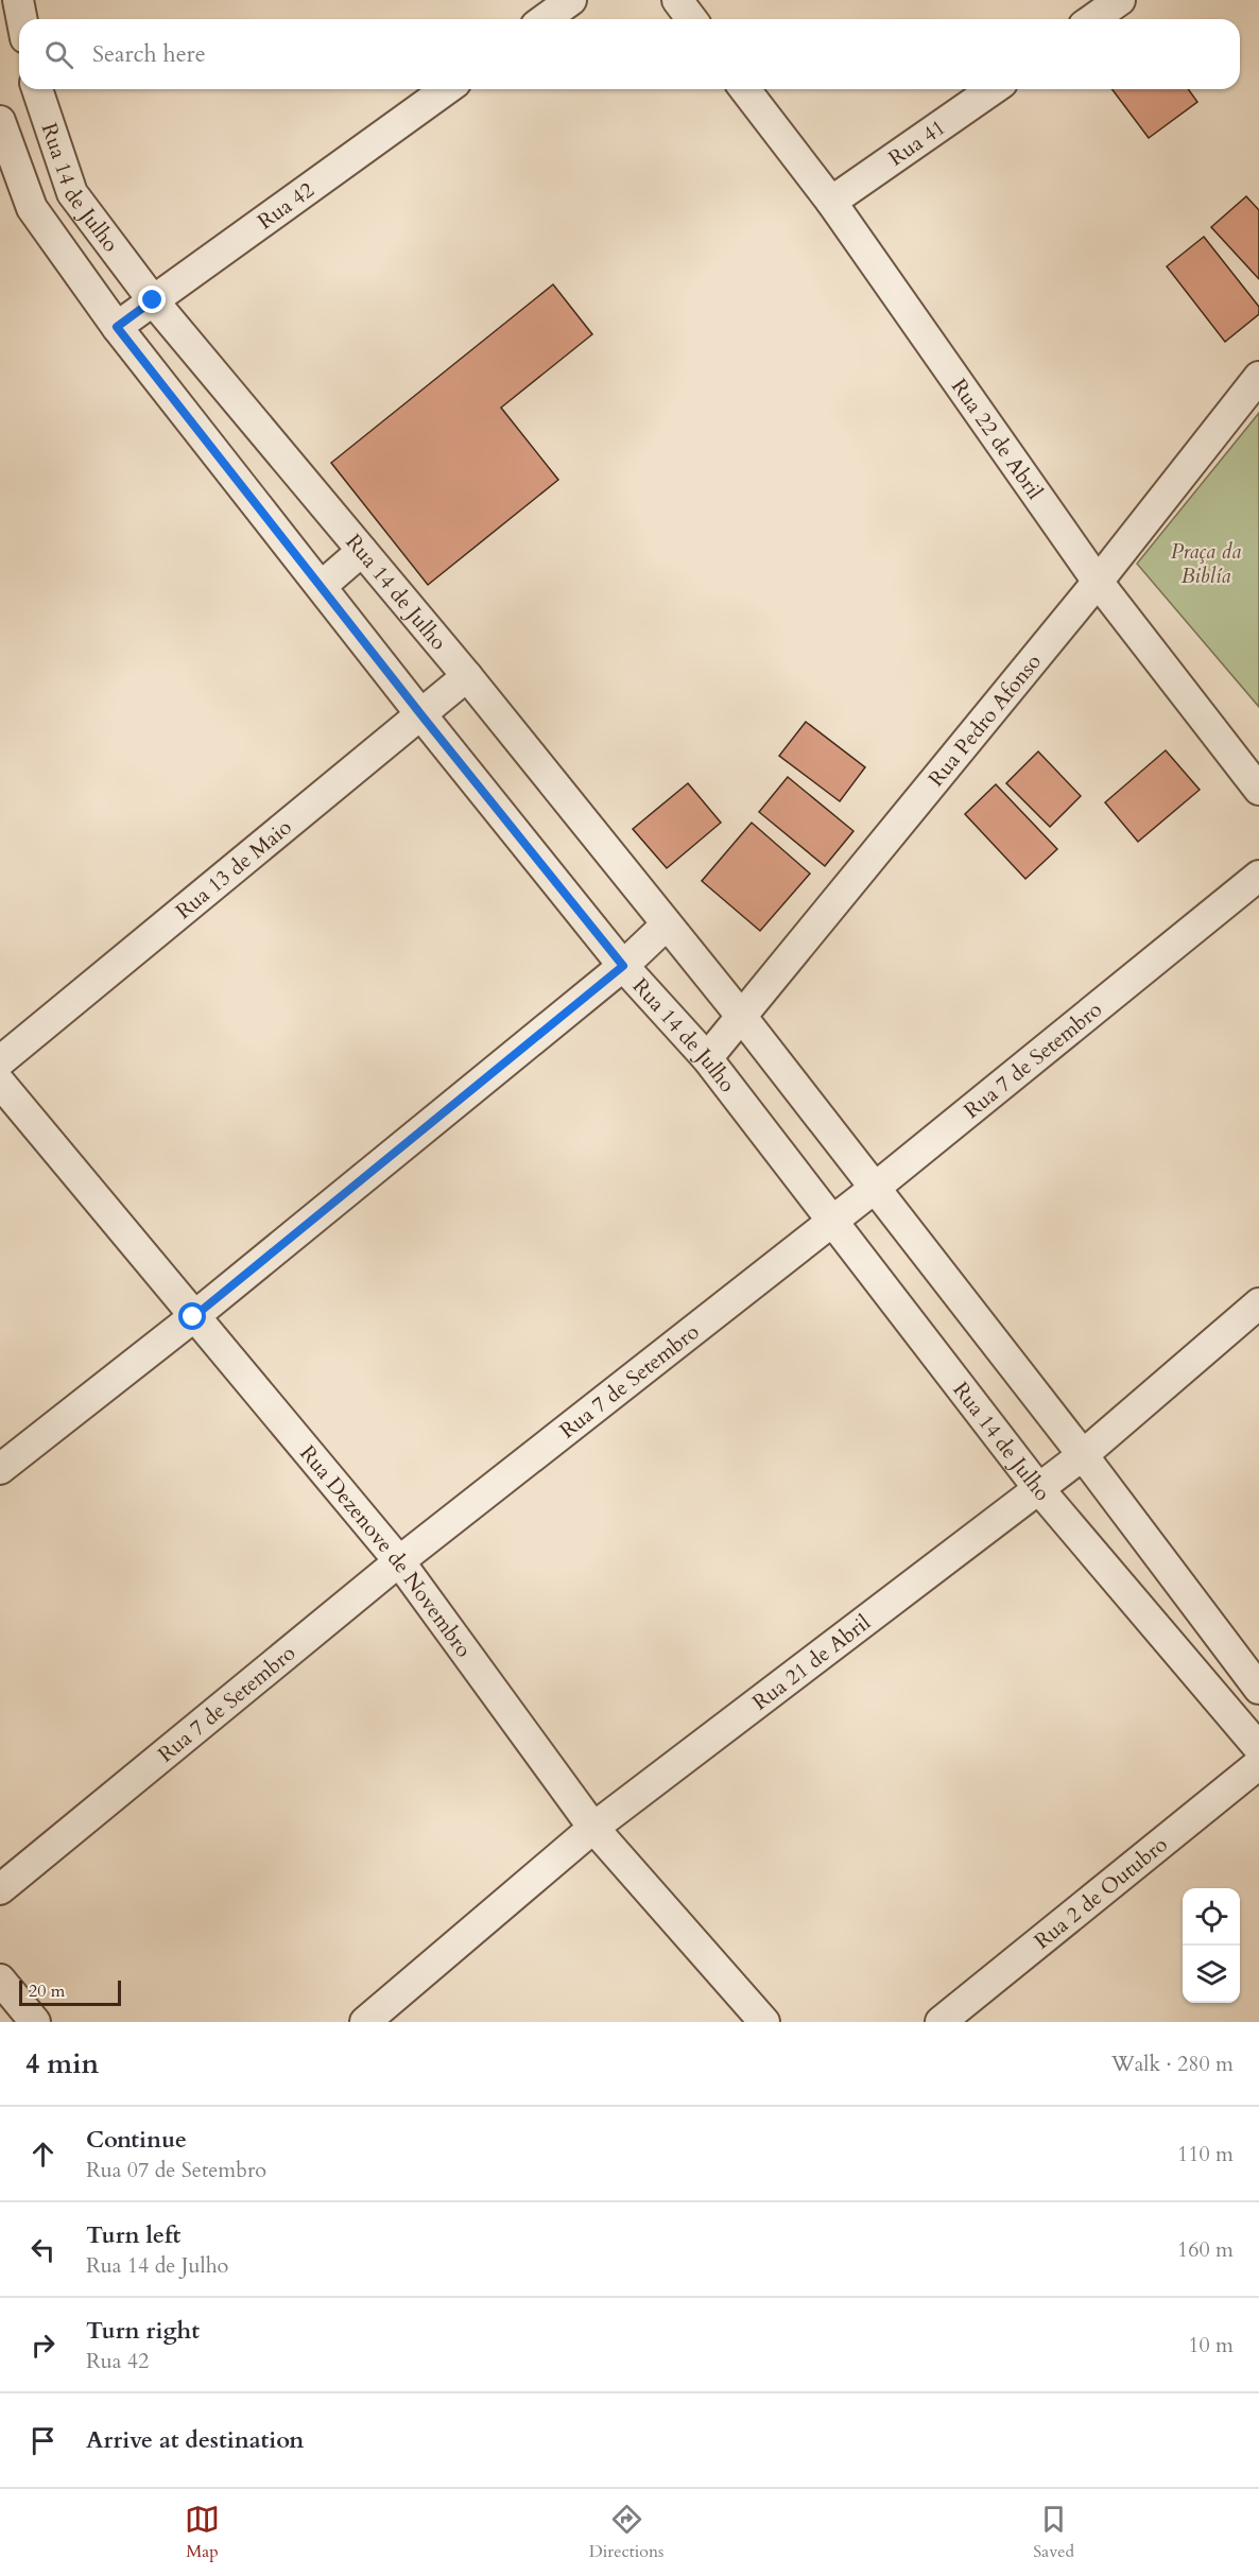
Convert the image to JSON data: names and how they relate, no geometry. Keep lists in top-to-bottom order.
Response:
{
  "streets": {
    "street": [
      "Rua 41",
      "Rua 14 de Julho",
      "Rua 42",
      "Rua 22 de Abril",
      "Rua Pedro Afonso",
      "Rua 13 de Maio",
      "Rua 7 de Setembro",
      "Rua Dezenove de Novembro",
      "Rua 21 de Abril",
      "Rua 2 de Outubro"
    ]
  },
  "crossings": [
    ["Rua 41", "Rua 22 de Abril"],
    ["Rua 14 de Julho", "Rua 42"],
    ["Rua 14 de Julho", "Rua Pedro Afonso"],
    ["Rua 14 de Julho", "Rua 13 de Maio"],
    ["Rua 14 de Julho", "Rua 7 de Setembro"],
    ["Rua 14 de Julho", "Rua 21 de Abril"],
    ["Rua 22 de Abril", "Rua Pedro Afonso"],
    ["Rua 7 de Setembro", "Rua Dezenove de Novembro"],
    ["Rua Dezenove de Novembro", "Rua 21 de Abril"]
  ],
  "parks": ["Praça da Biblía"],
  "scale_bar": "20 m",
  "page": {
    "search": "Search here",
    "scale": "20 m",
    "heading": ["4 min", "Walk · 280 m"],
    "list": [
      ["Continue", "Rua 07 de Setembro", "110 m"],
      ["Turn left", "Rua 14 de Julho", "160 m"],
      ["Turn right", "Rua 42", "10 m"],
      "Arrive at destination"
    ],
    "nav": ["Map", "Directions", "Saved"]
  }
}
